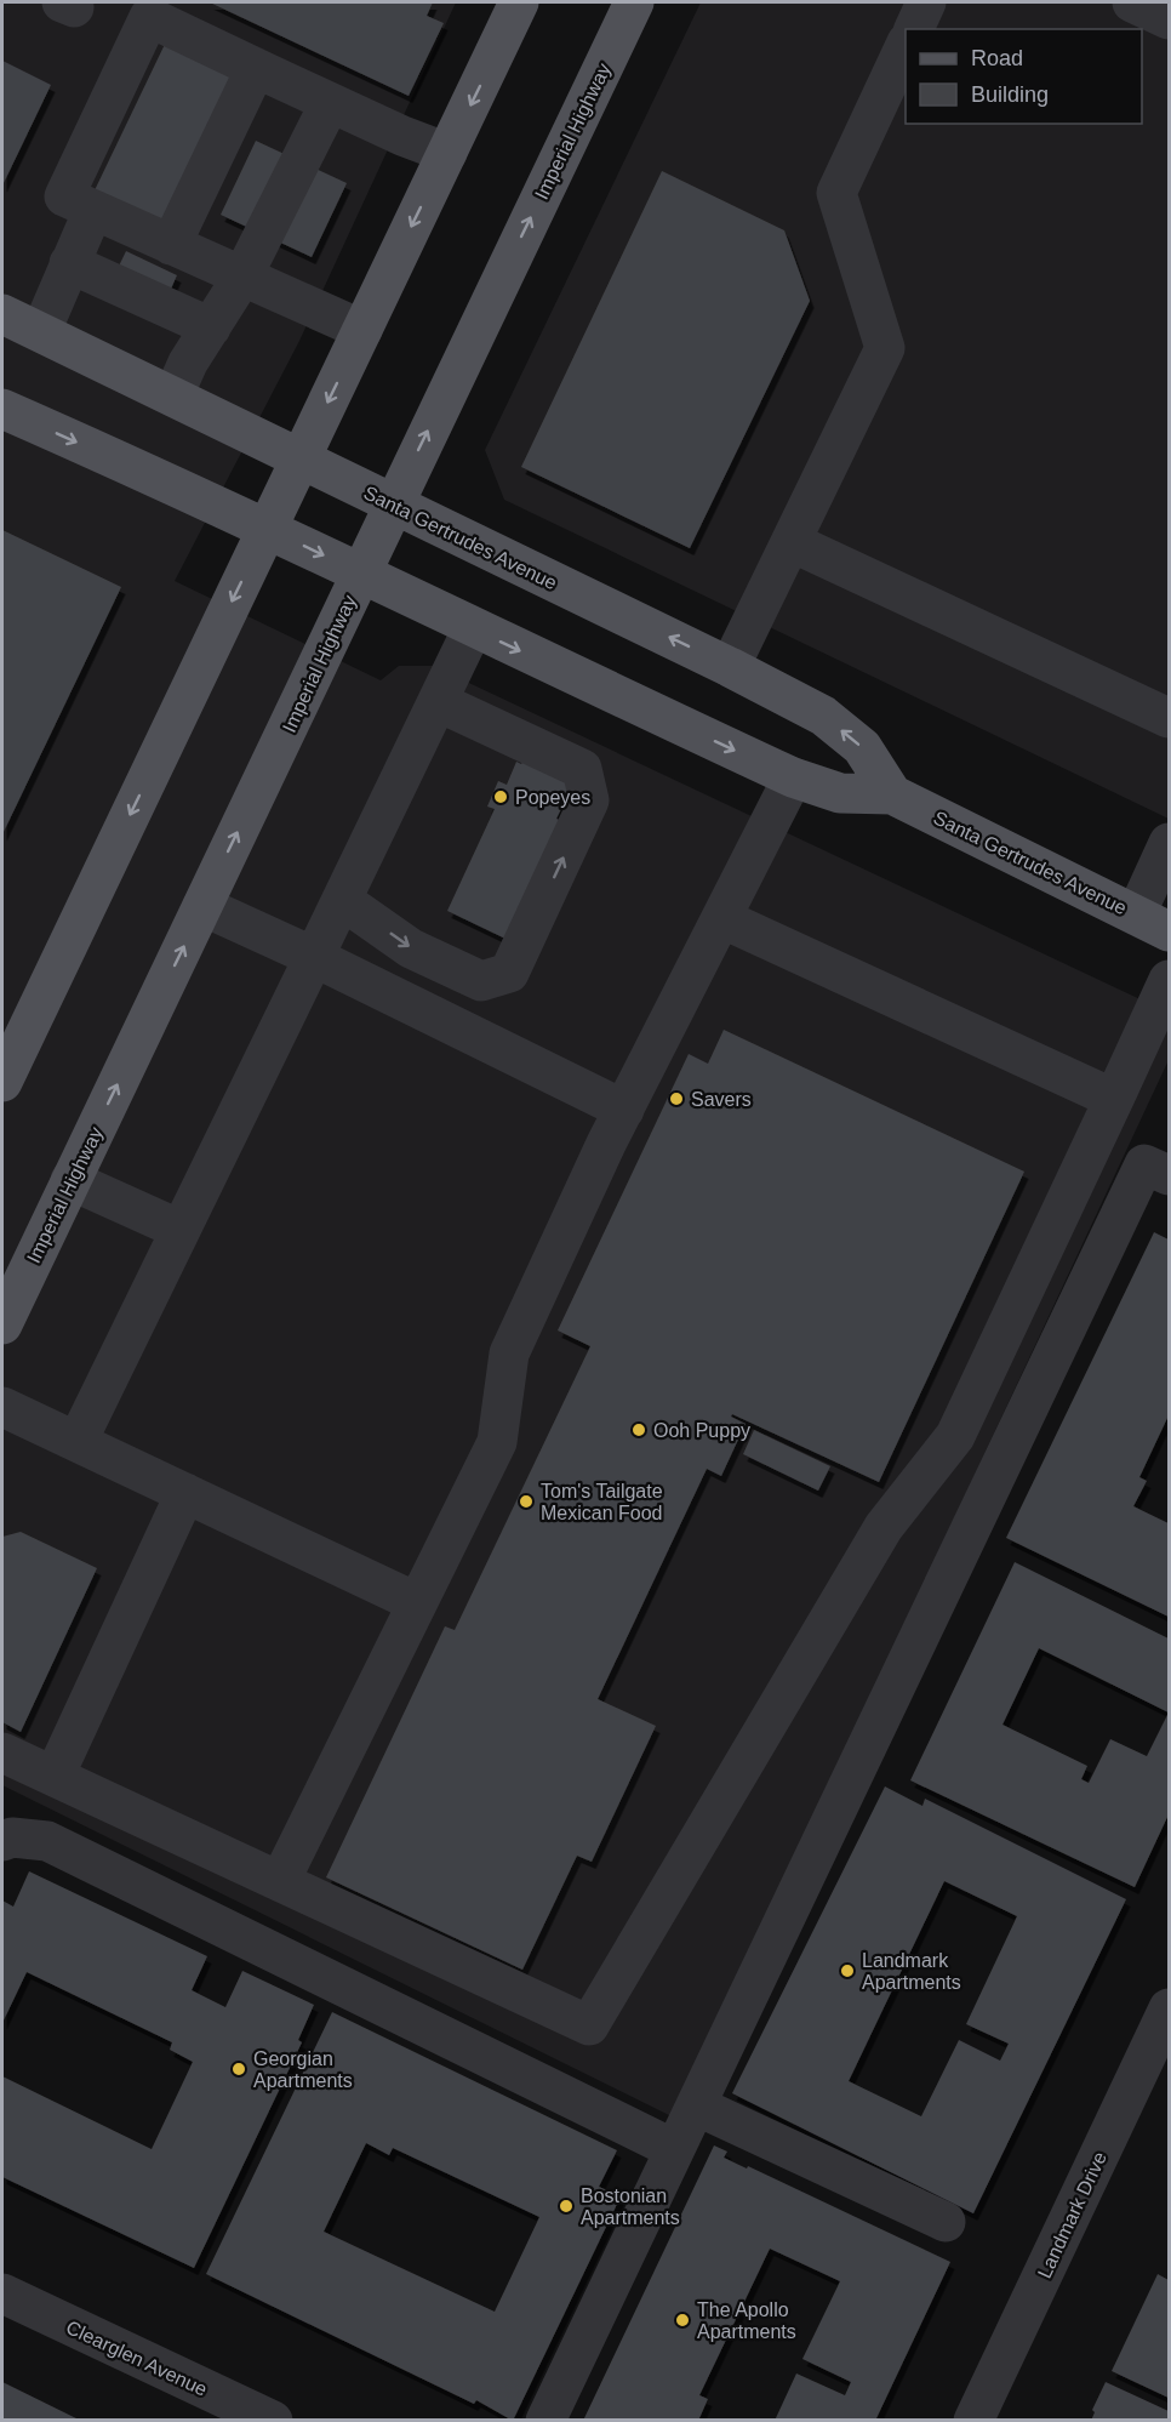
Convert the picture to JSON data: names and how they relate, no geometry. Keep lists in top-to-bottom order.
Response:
{
  "streets": {
    "main road": ["Imperial Highway", "Santa Gertrudes Avenue"],
    "street": ["Landmark Drive", "Clearglen Avenue"]
  },
  "crossings": [
    ["Imperial Highway", "Santa Gertrudes Avenue"]
  ],
  "places": [
    "Popeyes",
    "Savers",
    "Ooh Puppy",
    "Tom's Tailgate Mexican Food",
    "Landmark Apartments",
    "Georgian Apartments",
    "Bostonian Apartments",
    "The Apollo Apartments"
  ],
  "legend": ["Road", "Building"]
}
